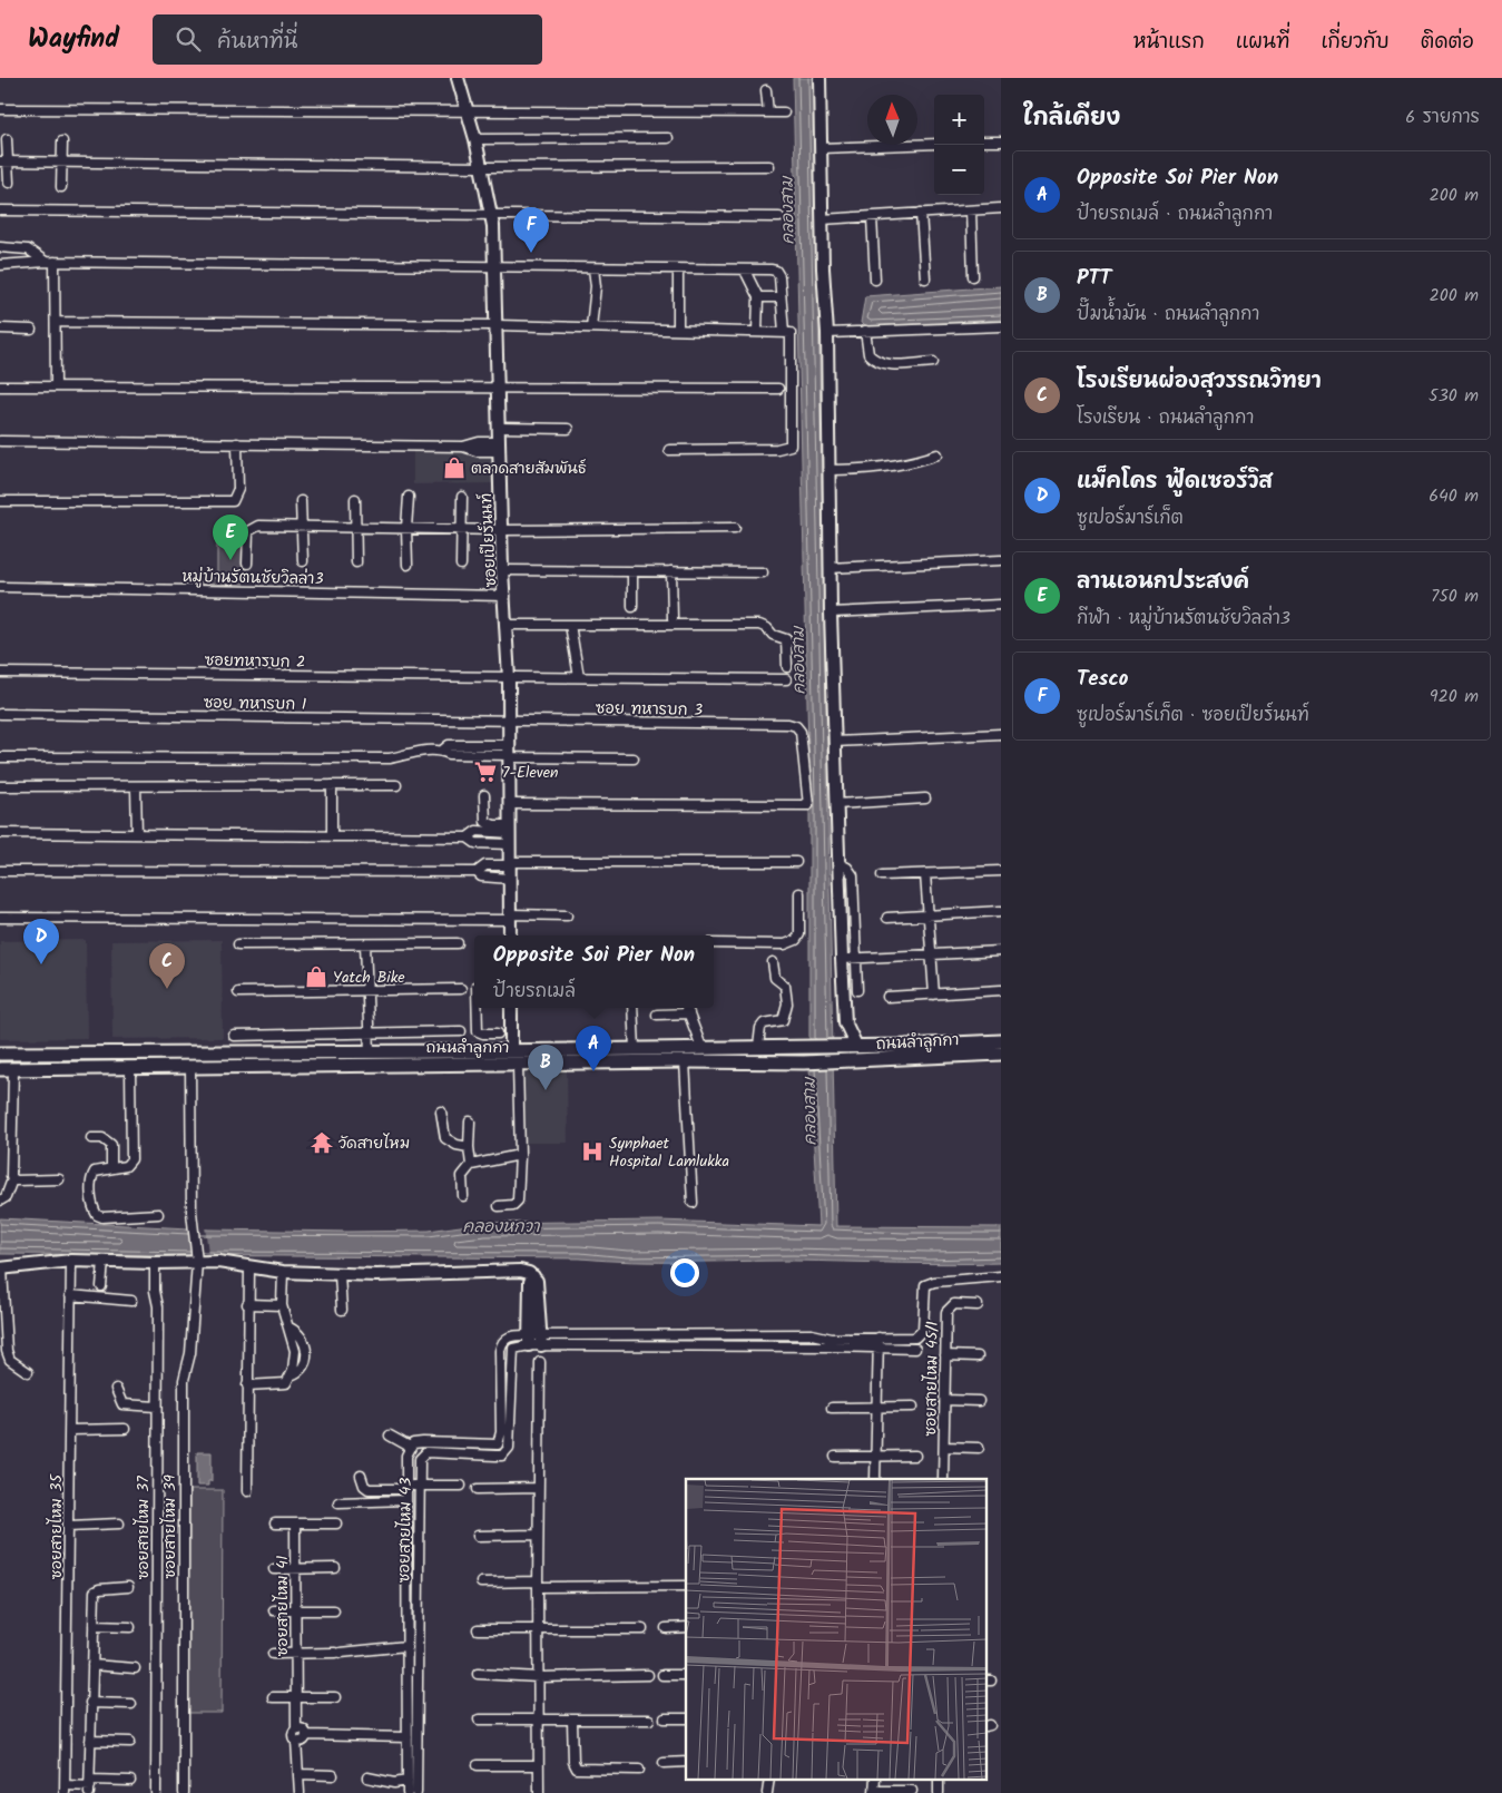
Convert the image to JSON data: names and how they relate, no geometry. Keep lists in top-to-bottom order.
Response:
{
  "streets": {
    "main road": ["ถนนลำลูกกา"],
    "street": [
      "ซอยเปียร์นนท์",
      "หมู่บ้านรัตนชัยวิลล่า3",
      "ซอยทหารบก 2",
      "ซอย ทหารบก 1",
      "ซอย ทหารบก 3",
      "ซอยสายไหม 45/1",
      "ซอยสายไหม 35",
      "ซอยสายไหม 39",
      "ซอยสายไหม 37",
      "ซอยสายไหม 43",
      "ซอยสายไหม 41"
    ]
  },
  "crossings": [
    ["ซอยเปียร์นนท์", "หมู่บ้านรัตนชัยวิลล่า3"],
    ["ซอยเปียร์นนท์", "ซอยทหารบก 2"],
    ["ซอยเปียร์นนท์", "ซอย ทหารบก 1"],
    ["ซอยเปียร์นนท์", "ซอย ทหารบก 3"],
    ["ซอย ทหารบก 1", "ซอย ทหารบก 3"],
    ["ถนนลำลูกกา", "ซอยสายไหม 39"]
  ],
  "water": ["คลองสาม", "คลองหกวา"],
  "places": {
    "shop": ["ตลาดสายสัมพันธ์", "Yatch Bike"],
    "supermarket": ["7-Eleven"],
    "temple": ["วัดสายไหม"],
    "hospital": ["Synphaet Hospital Lamlukka"]
  },
  "north": "top",
  "page": {
    "header": "Wayfind",
    "search": "ค้นหาที่นี่",
    "nav": [
      "หน้าแรก",
      "แผนที่",
      "เกี่ยวกับ",
      "ติดต่อ"
    ],
    "heading": ["ใกล้เคียง", "6 รายการ"],
    "map_buttons": ["+", "−"],
    "list": [
      {
        "mark": "A",
        "name": "Opposite Soi Pier Non",
        "note": "ป้ายรถเมล์ · ถนนลำลูกกา",
        "value": "200 m"
      },
      {
        "mark": "B",
        "name": "PTT",
        "note": "ปั๊มน้ำมัน · ถนนลำลูกกา",
        "value": "200 m"
      },
      {
        "mark": "C",
        "name": "โรงเรียนผ่องสุวรรณวิทยา",
        "note": "โรงเรียน · ถนนลำลูกกา",
        "value": "530 m"
      },
      {
        "mark": "D",
        "name": "แม็คโคร ฟู้ดเซอร์วิส",
        "note": "ซูเปอร์มาร์เก็ต",
        "value": "640 m"
      },
      {
        "mark": "E",
        "name": "ลานเอนกประสงค์",
        "note": "กีฬา · หมู่บ้านรัตนชัยวิลล่า3",
        "value": "750 m"
      },
      {
        "mark": "F",
        "name": "Tesco",
        "note": "ซูเปอร์มาร์เก็ต · ซอยเปียร์นนท์",
        "value": "920 m"
      }
    ],
    "pins": [
      "F",
      "E",
      "D",
      "C",
      "A",
      "B"
    ],
    "popup": ["Opposite Soi Pier Non", "ป้ายรถเมล์"]
  }
}
